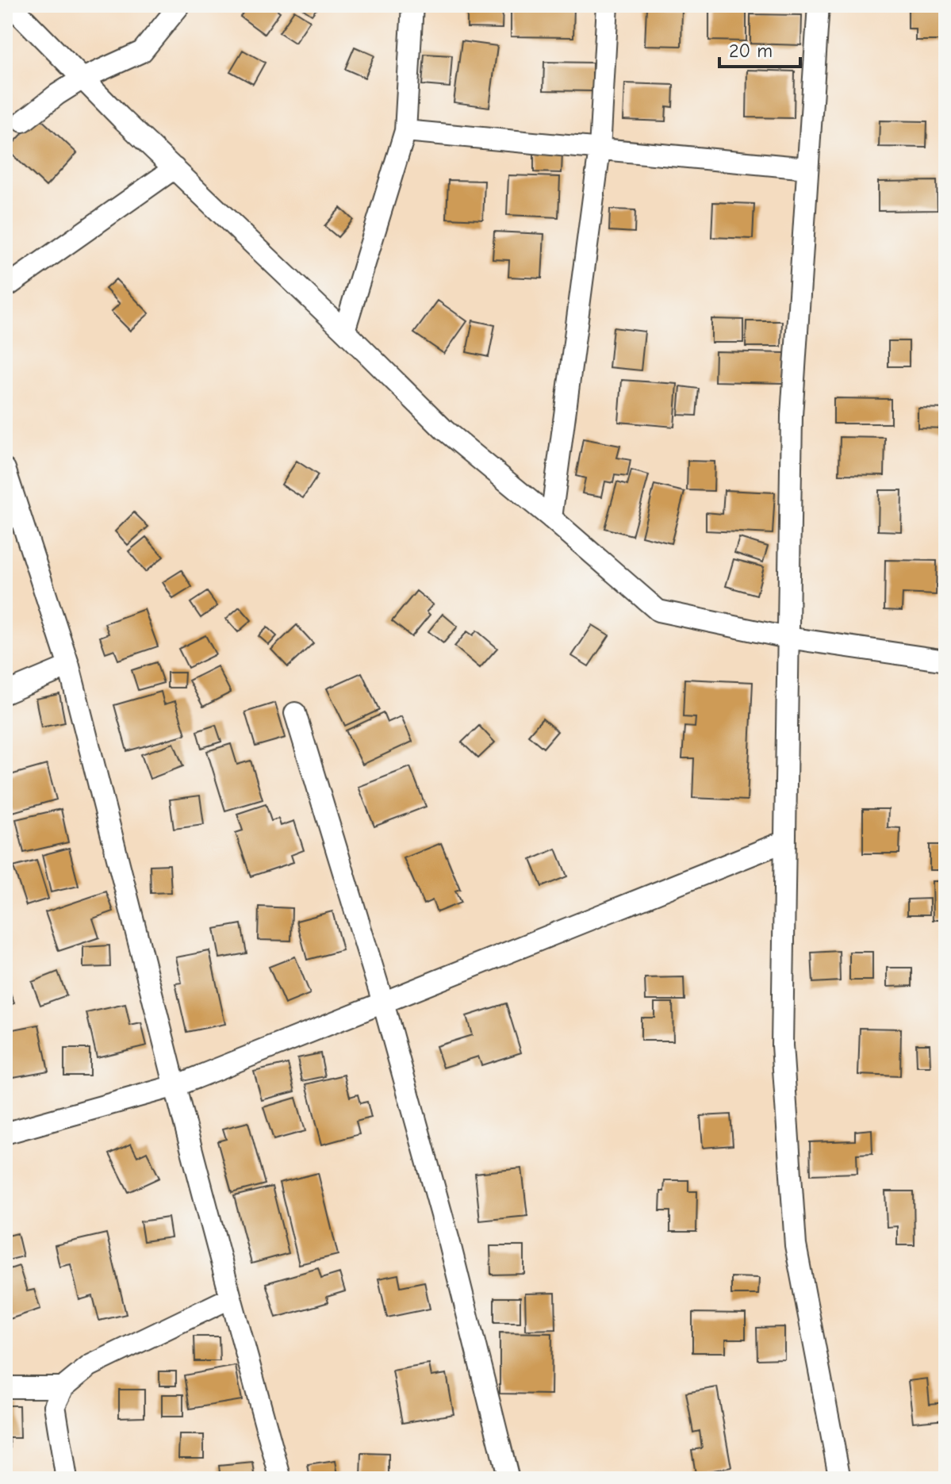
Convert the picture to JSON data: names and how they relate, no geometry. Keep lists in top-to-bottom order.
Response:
{
  "scale_bar": "20 m"
}
